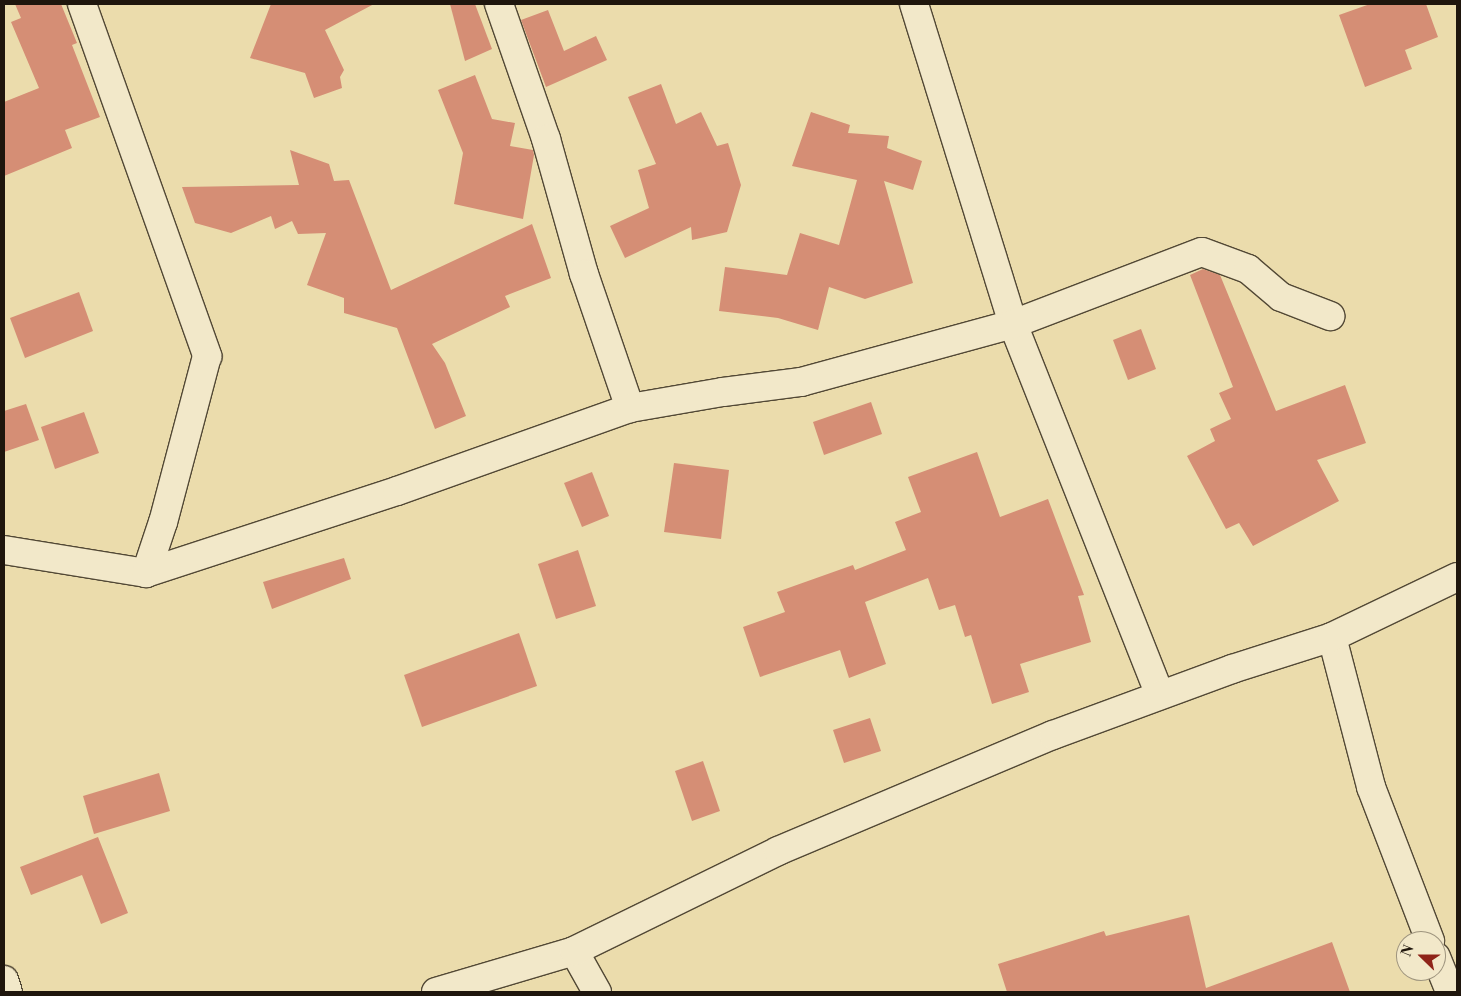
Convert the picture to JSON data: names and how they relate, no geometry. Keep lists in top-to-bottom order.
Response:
{
  "north": "left"
}
